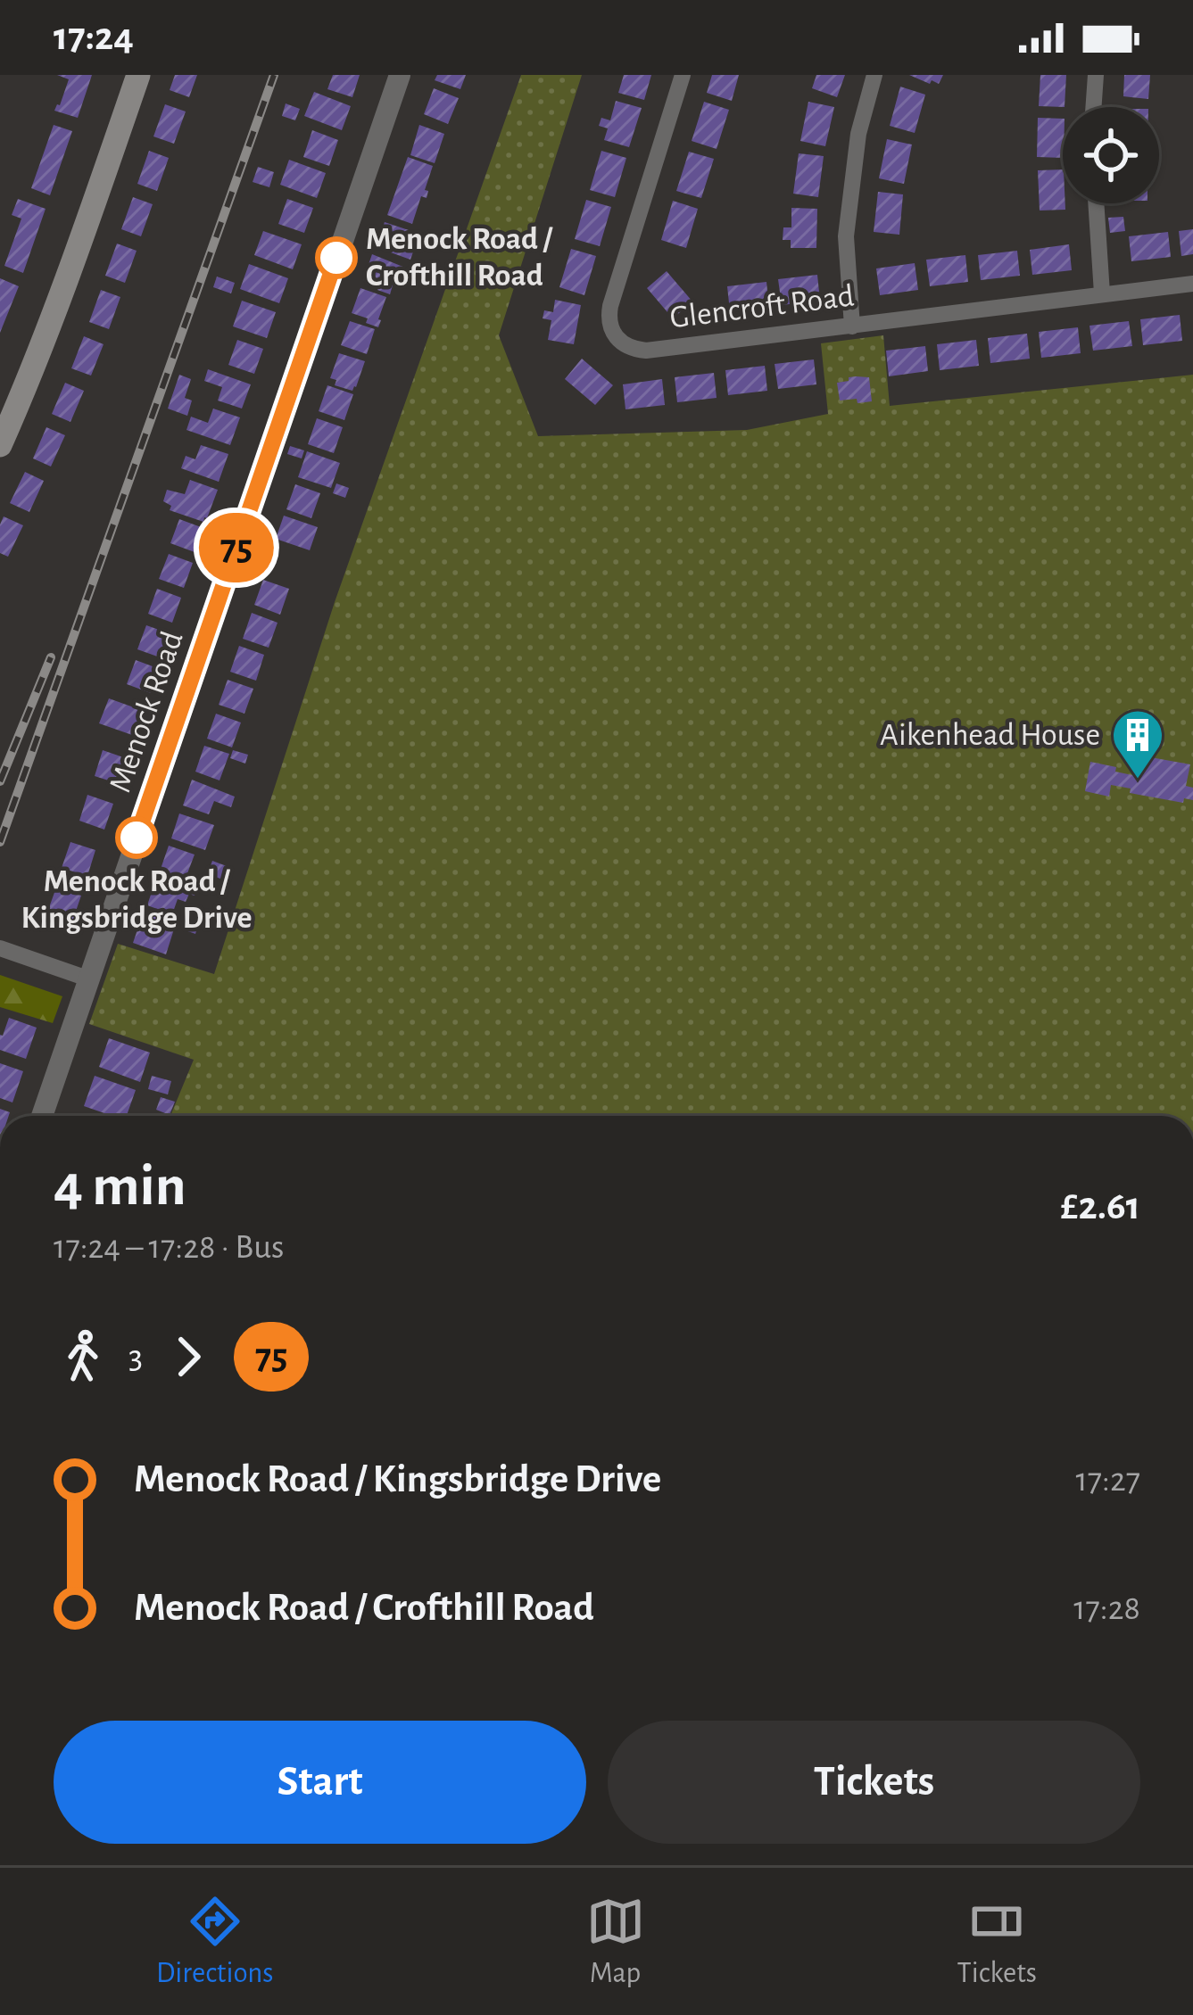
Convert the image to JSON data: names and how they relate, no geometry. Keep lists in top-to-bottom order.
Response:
{
  "streets": {
    "street": ["Glencroft Road", "Menock Road"]
  },
  "places": {
    "other": ["Menock Road / Crofthill Road", "Menock Road / Kingsbridge Drive"],
    "building": ["Aikenhead House"]
  },
  "lines": ["bus line 75"],
  "page": {
    "status": "17:24",
    "on_map": "75",
    "heading": ["4 min", "17:24 – 17:28 · Bus", "£2.61"],
    "legs": ["3", "75"],
    "list": [
      {
        "name": "Menock Road / Kingsbridge Drive",
        "value": "17:27"
      },
      {
        "name": "Menock Road / Crofthill Road",
        "value": "17:28"
      }
    ],
    "buttons": ["Start", "Tickets"],
    "tabs": ["Directions", "Map", "Tickets"]
  }
}
